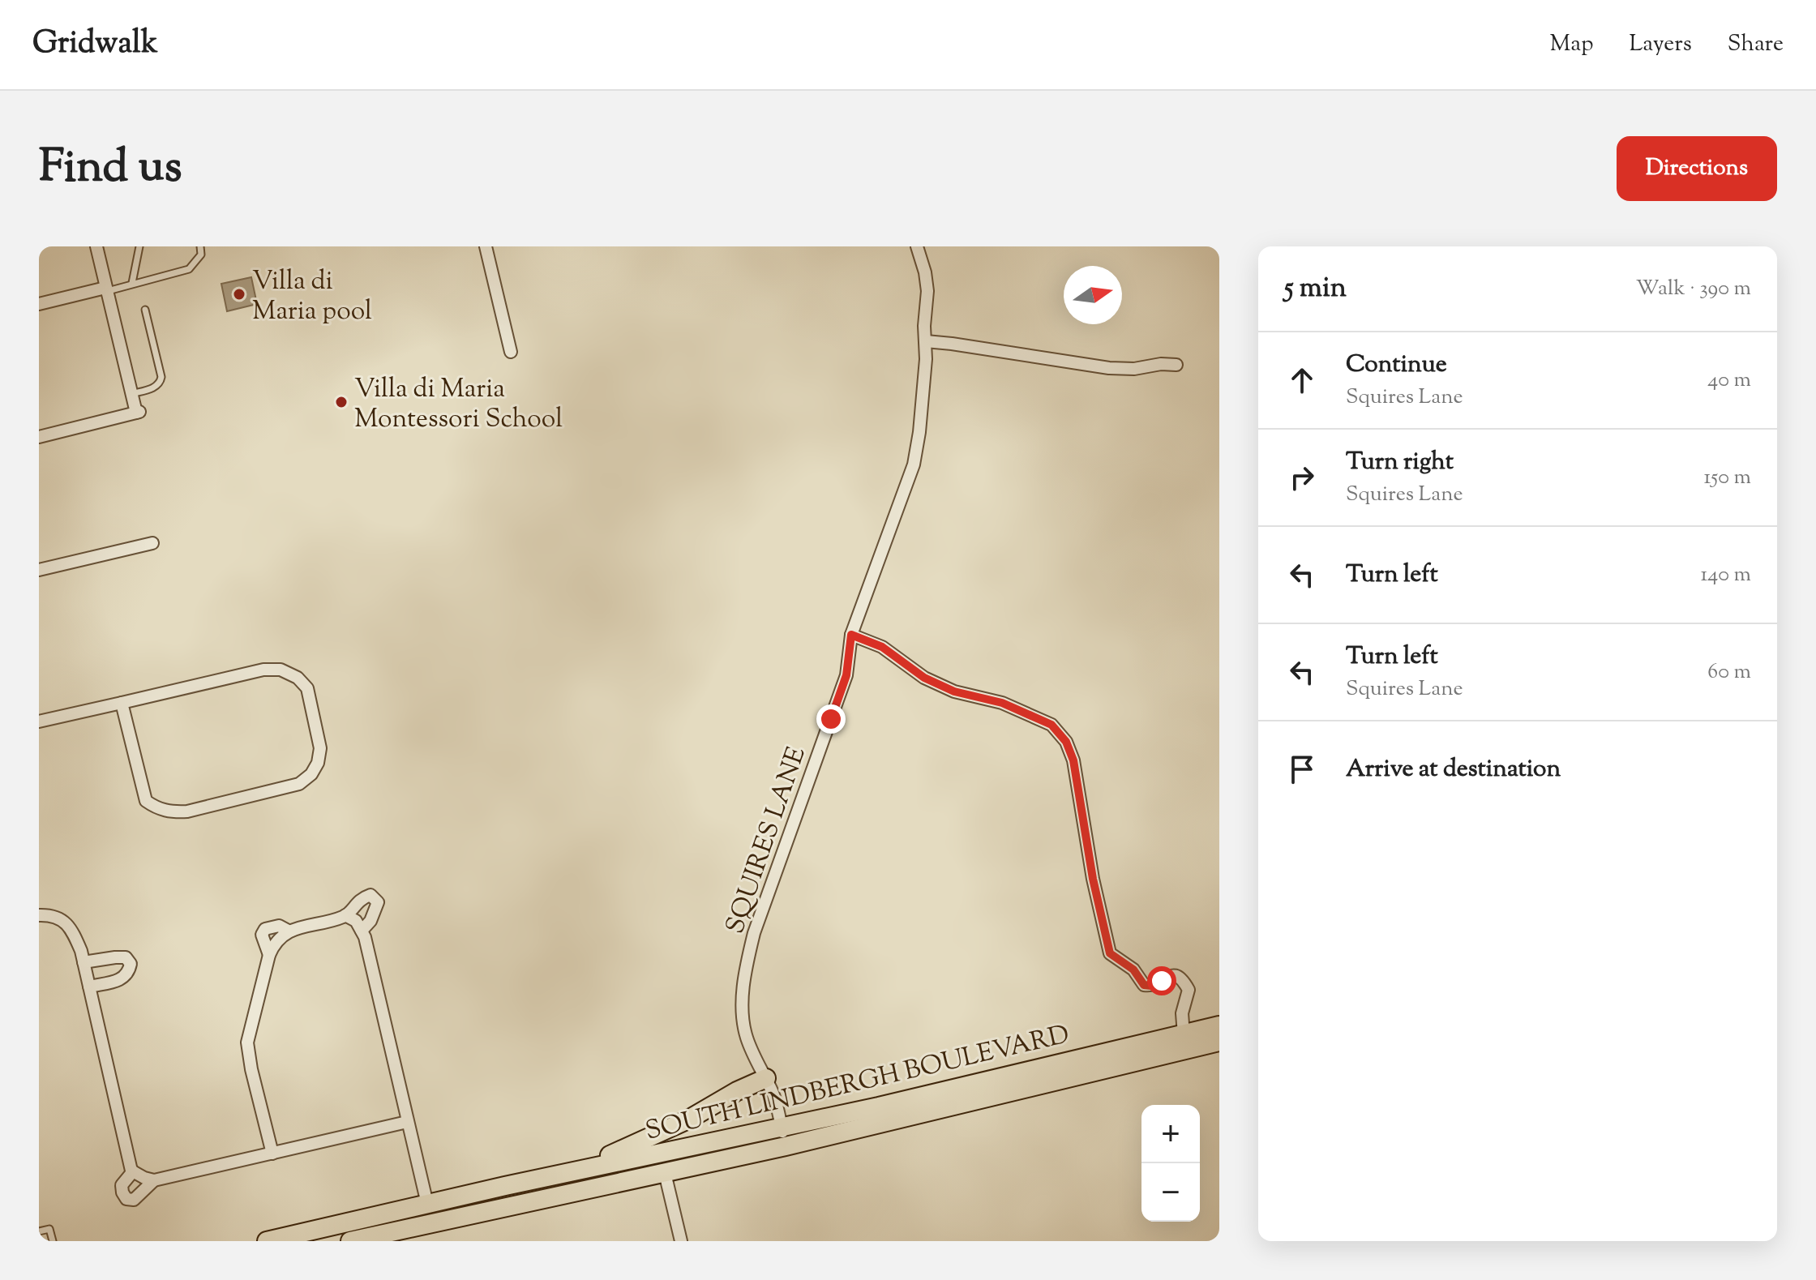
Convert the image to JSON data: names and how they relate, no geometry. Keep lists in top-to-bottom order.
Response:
{
  "streets": {
    "main road": ["SOUTH LINDBERGH BOULEVARD"],
    "street": ["SQUIRES LANE"]
  },
  "crossings": [
    ["SQUIRES LANE", "SOUTH LINDBERGH BOULEVARD"]
  ],
  "places": ["Villa di Maria pool", "Villa di Maria Montessori School"],
  "north": "right",
  "page": {
    "header": "Gridwalk",
    "nav": ["Map", "Layers", "Share"],
    "title": "Find us",
    "buttons": "Directions",
    "heading": ["5 min", "Walk · 390 m"],
    "list": [
      ["Continue", "Squires Lane", "40 m"],
      ["Turn right", "Squires Lane", "150 m"],
      ["Turn left", "140 m"],
      ["Turn left", "Squires Lane", "60 m"],
      "Arrive at destination"
    ],
    "map_buttons": ["+", "−"]
  }
}
